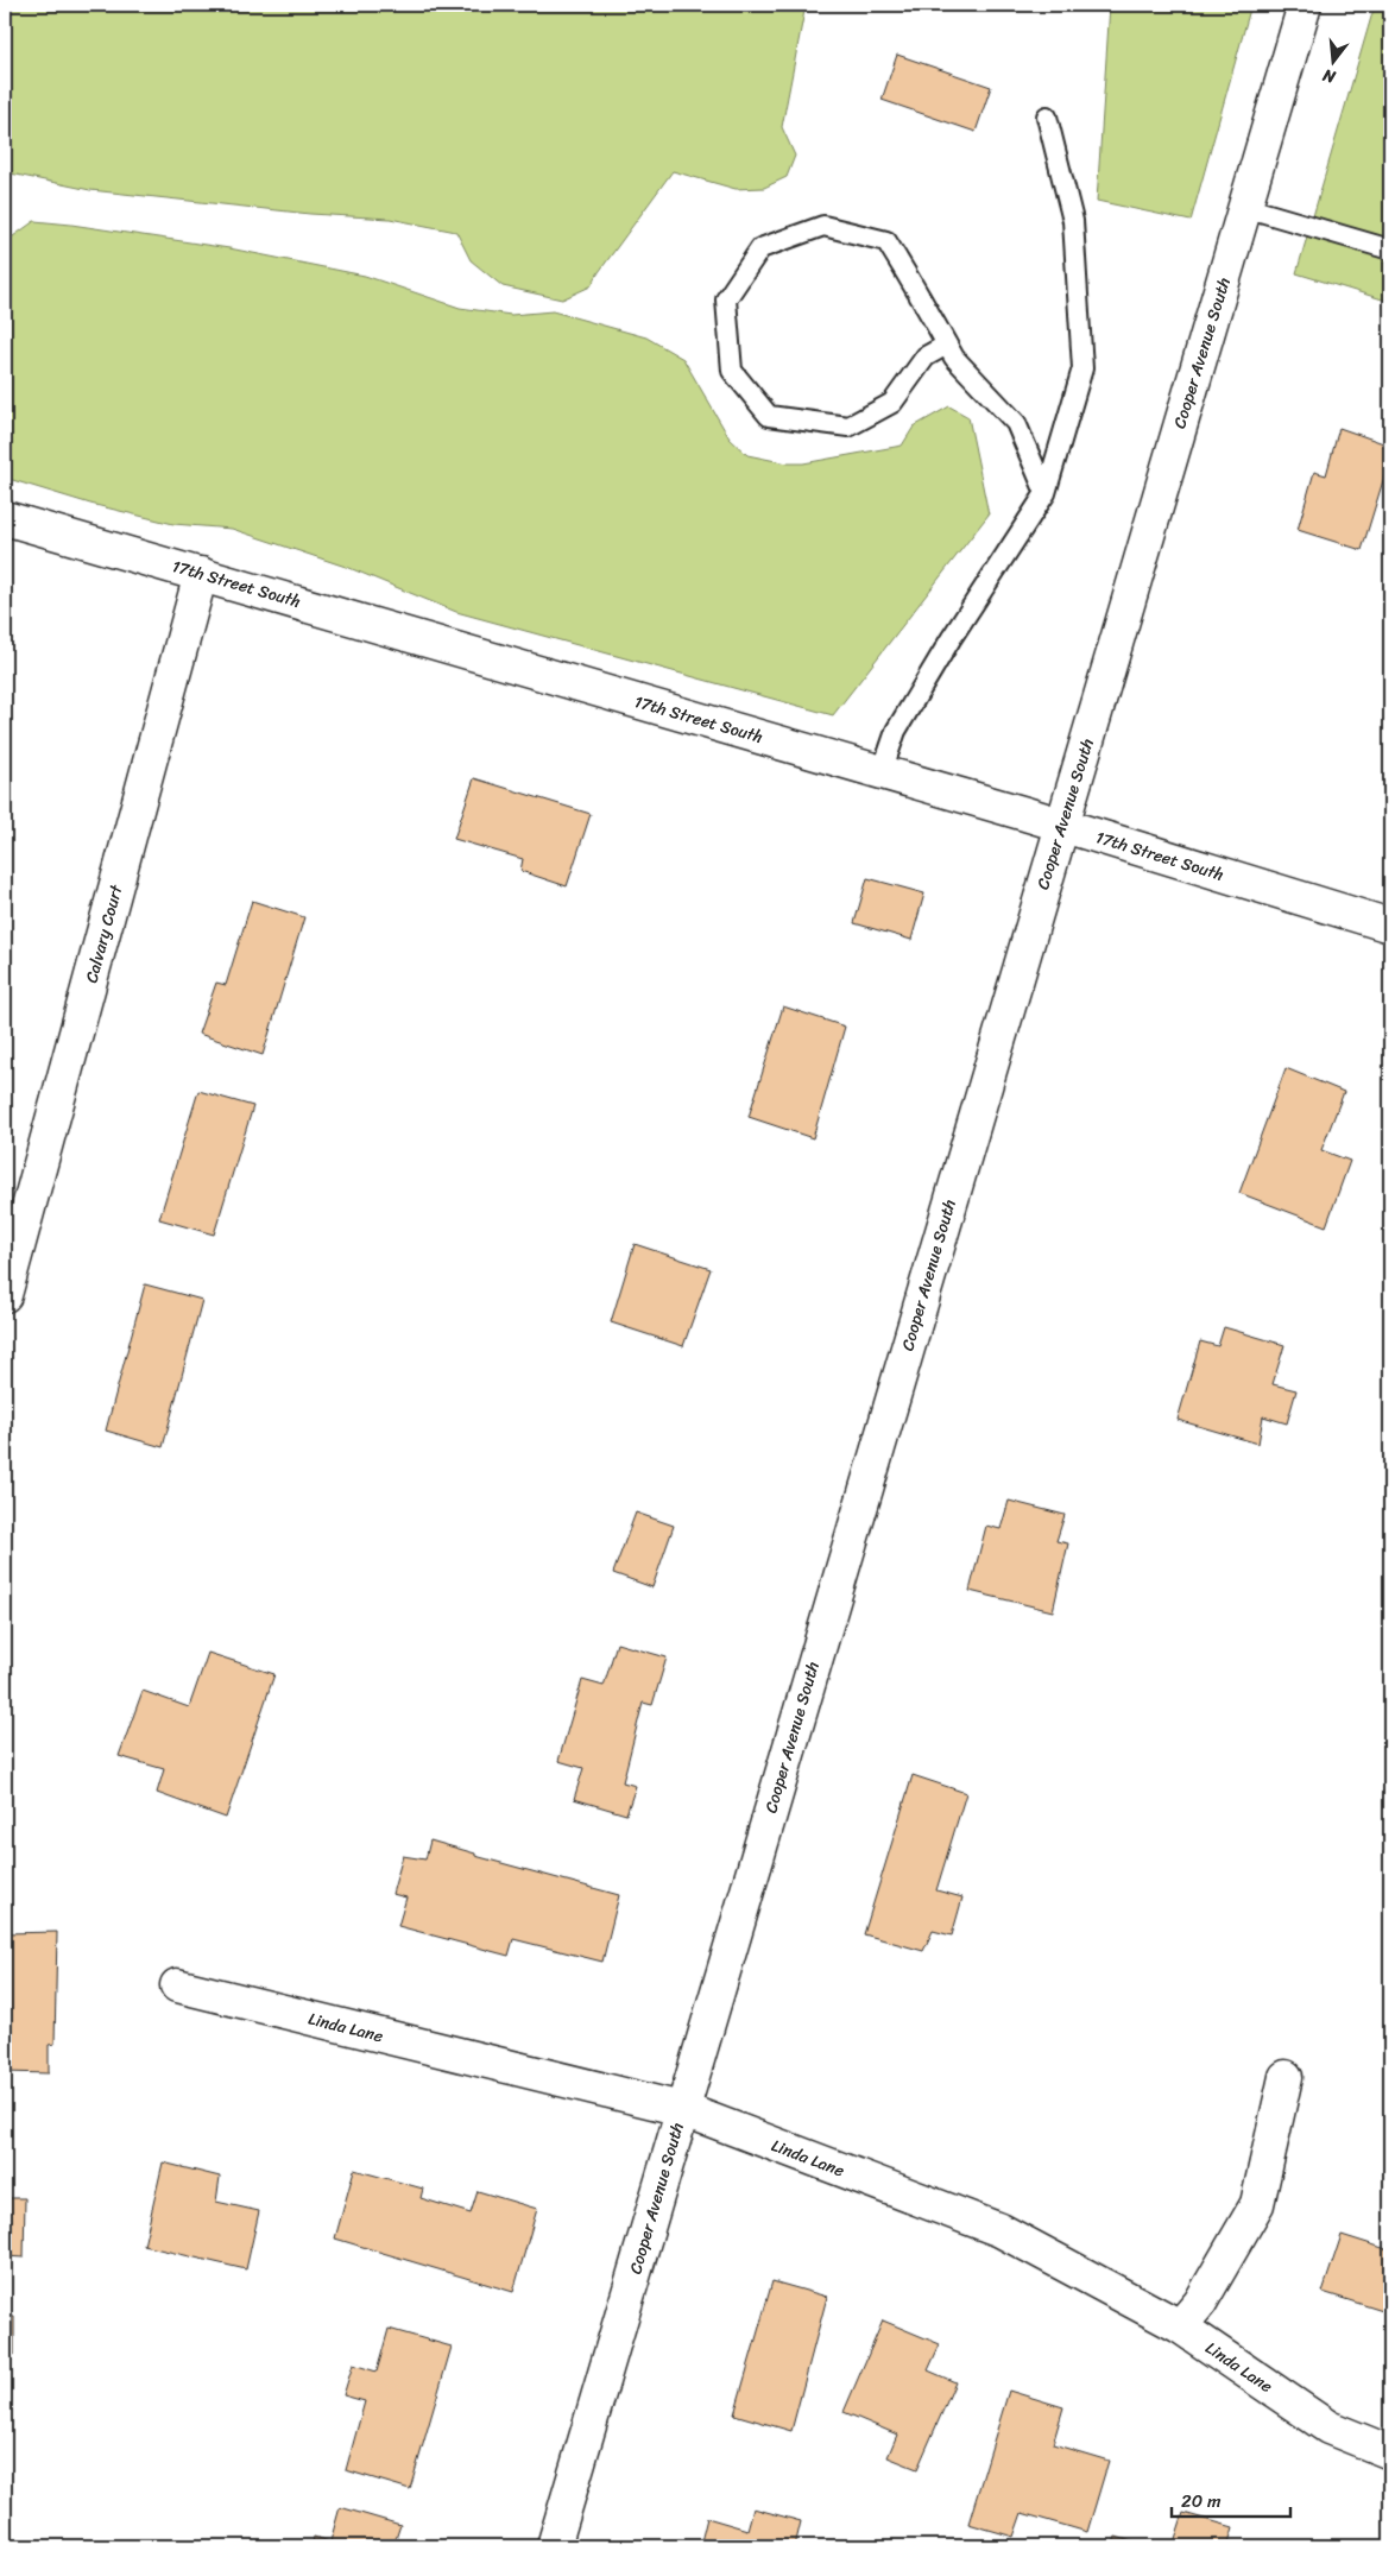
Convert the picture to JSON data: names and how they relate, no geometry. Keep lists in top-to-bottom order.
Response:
{
  "streets": {
    "street": [
      "Cooper Avenue South",
      "17th Street South",
      "Calvary Court",
      "Linda Lane"
    ]
  },
  "crossings": [
    ["Cooper Avenue South", "17th Street South"],
    ["Cooper Avenue South", "Linda Lane"],
    ["17th Street South", "Calvary Court"]
  ],
  "scale_bar": "20 m",
  "north": "bottom"
}
